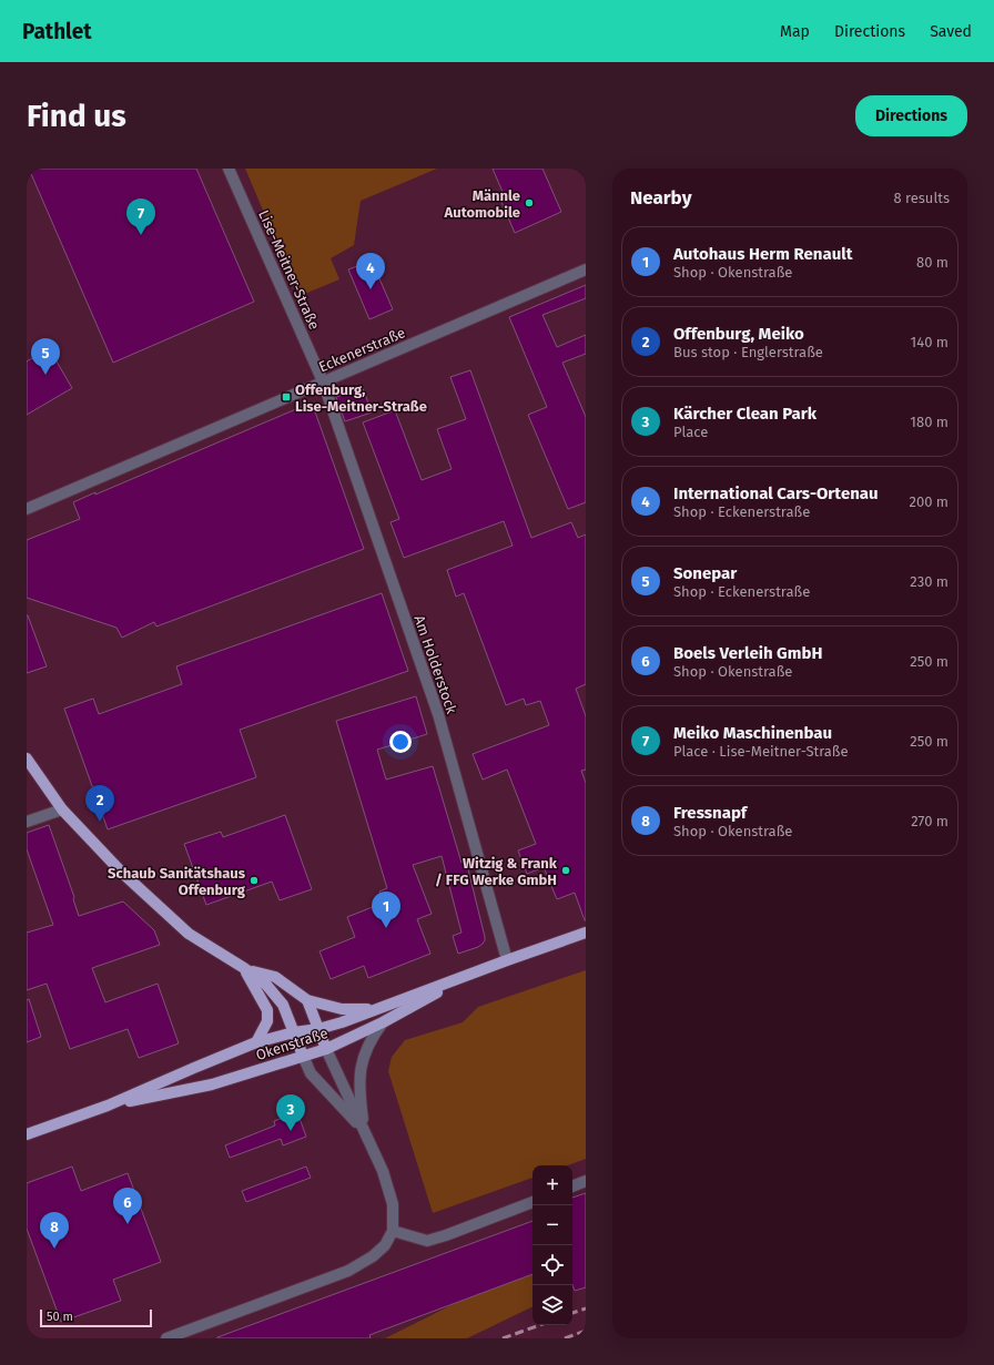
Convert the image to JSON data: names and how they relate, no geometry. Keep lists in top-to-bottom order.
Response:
{
  "streets": {
    "main road": ["Okenstraße"],
    "street": ["Lise-Meitner-Straße", "Eckenerstraße", "Am Holderstock"]
  },
  "crossings": [
    ["Lise-Meitner-Straße", "Eckenerstraße"],
    ["Lise-Meitner-Straße", "Am Holderstock"],
    ["Eckenerstraße", "Am Holderstock"],
    ["Am Holderstock", "Okenstraße"]
  ],
  "places": {
    "other": ["Männle Automobile", "Witzig & Frank / FFG Werke GmbH", "Schaub Sanitätshaus Offenburg"],
    "transit": ["Offenburg, Lise-Meitner-Straße"]
  },
  "scale_bar": "50 m",
  "page": {
    "header": "Pathlet",
    "nav": ["Map", "Directions", "Saved"],
    "buttons": "Directions",
    "title": "Find us",
    "heading": ["Nearby", "8 results"],
    "pins": [
      "7",
      "4",
      "5",
      "2",
      "1",
      "3",
      "6",
      "8"
    ],
    "list": [
      {
        "mark": "1",
        "name": "Autohaus Herm Renault",
        "note": "Shop · Okenstraße",
        "value": "80 m"
      },
      {
        "mark": "2",
        "name": "Offenburg, Meiko",
        "note": "Bus stop · Englerstraße",
        "value": "140 m"
      },
      {
        "mark": "3",
        "name": "Kärcher Clean Park",
        "note": "Place",
        "value": "180 m"
      },
      {
        "mark": "4",
        "name": "International Cars-Ortenau",
        "note": "Shop · Eckenerstraße",
        "value": "200 m"
      },
      {
        "mark": "5",
        "name": "Sonepar",
        "note": "Shop · Eckenerstraße",
        "value": "230 m"
      },
      {
        "mark": "6",
        "name": "Boels Verleih GmbH",
        "note": "Shop · Okenstraße",
        "value": "250 m"
      },
      {
        "mark": "7",
        "name": "Meiko Maschinenbau",
        "note": "Place · Lise-Meitner-Straße",
        "value": "250 m"
      },
      {
        "mark": "8",
        "name": "Fressnapf",
        "note": "Shop · Okenstraße",
        "value": "270 m"
      }
    ],
    "map_buttons": ["+", "−"],
    "scale": "50 m"
  }
}
